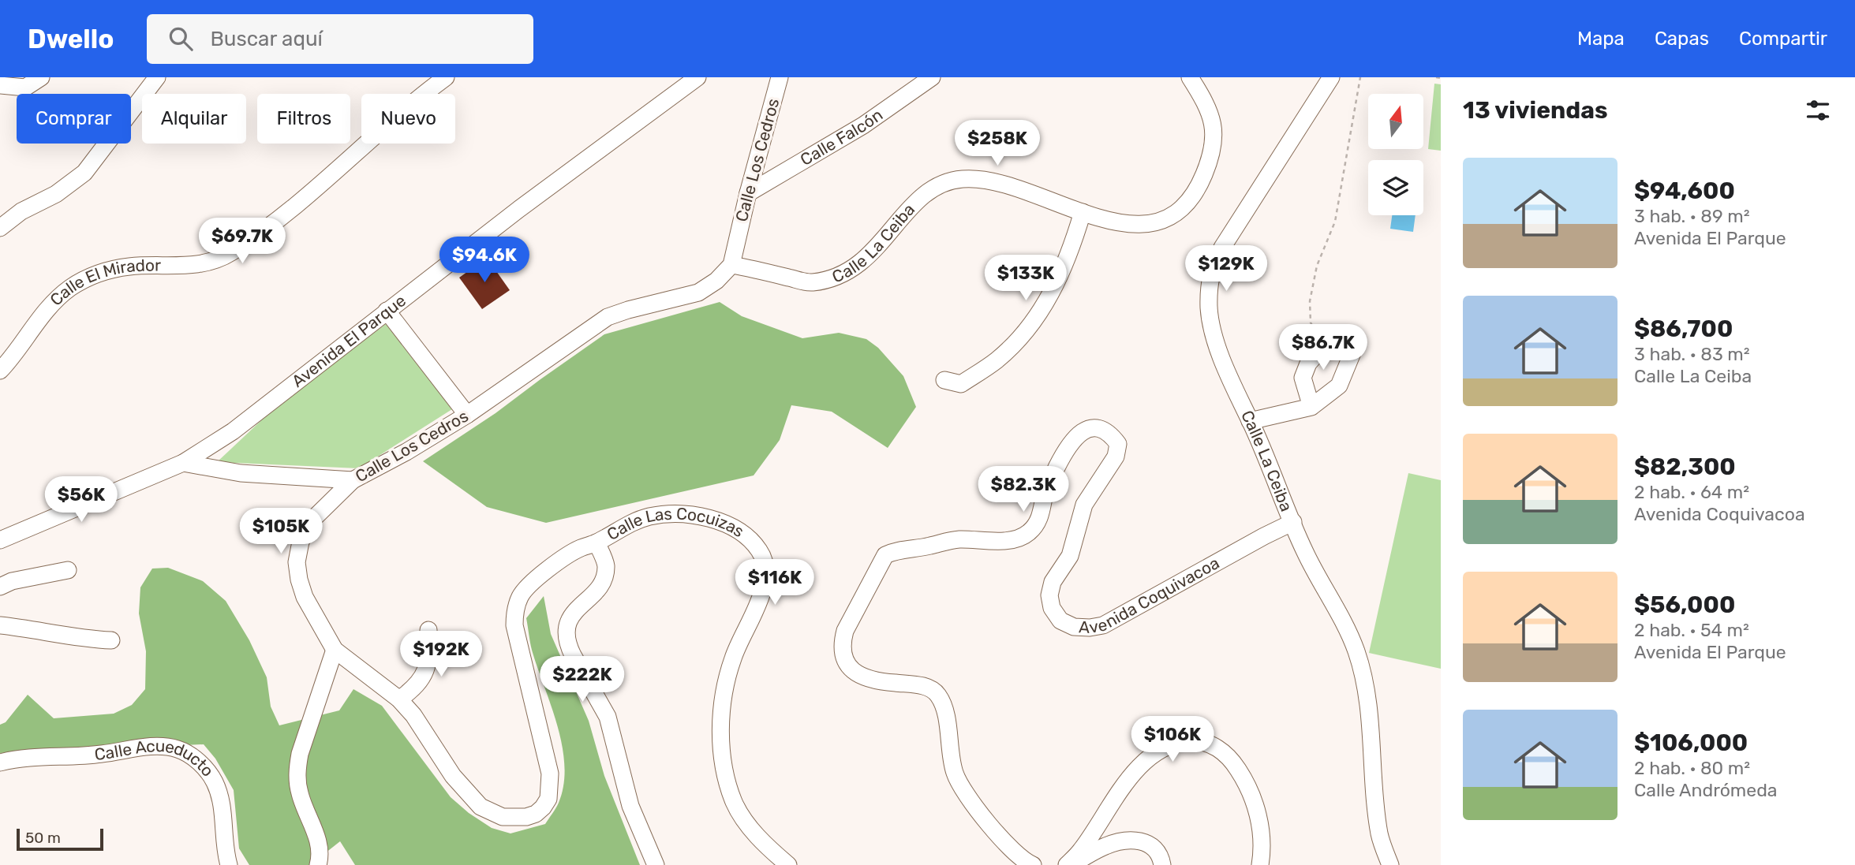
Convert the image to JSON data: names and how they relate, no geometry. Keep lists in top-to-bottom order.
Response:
{
  "streets": {
    "street": [
      "Calle Falcón",
      "Calle Los Cedros",
      "Calle La Ceiba",
      "Calle El Mirador",
      "Avenida El Parque",
      "Calle Las Cocuizas",
      "Avenida Coquivacoa",
      "Calle Acueducto"
    ]
  },
  "crossings": [
    ["Calle Falcón", "Calle Los Cedros"],
    ["Calle Los Cedros", "Calle La Ceiba"],
    ["Calle Los Cedros", "Calle Las Cocuizas"],
    ["Calle La Ceiba", "Avenida Coquivacoa"]
  ],
  "scale_bar": "50 m",
  "north": "top",
  "page": {
    "header": "Dwello",
    "search": "Buscar aquí",
    "nav": ["Mapa", "Capas", "Compartir"],
    "heading": "13 viviendas",
    "chip": [
      "Comprar",
      "Alquilar",
      "Filtros",
      "Nuevo"
    ],
    "price": [
      "$258K",
      "$69.7K",
      "$94.6K",
      "$129K",
      "$133K",
      "$86.7K",
      "$82.3K",
      "$56K",
      "$105K",
      "$116K",
      "$192K",
      "$222K",
      "$106K"
    ],
    "list": [
      {
        "name": "$94,600",
        "note": "3 hab. · 89 m² · Avenida El Parque"
      },
      {
        "name": "$86,700",
        "note": "3 hab. · 83 m² · Calle La Ceiba"
      },
      {
        "name": "$82,300",
        "note": "2 hab. · 64 m² · Avenida Coquivacoa"
      },
      {
        "name": "$56,000",
        "note": "2 hab. · 54 m² · Avenida El Parque"
      },
      {
        "name": "$106,000",
        "note": "2 hab. · 80 m² · Calle Andrómeda"
      }
    ],
    "scale": "50 m"
  }
}
